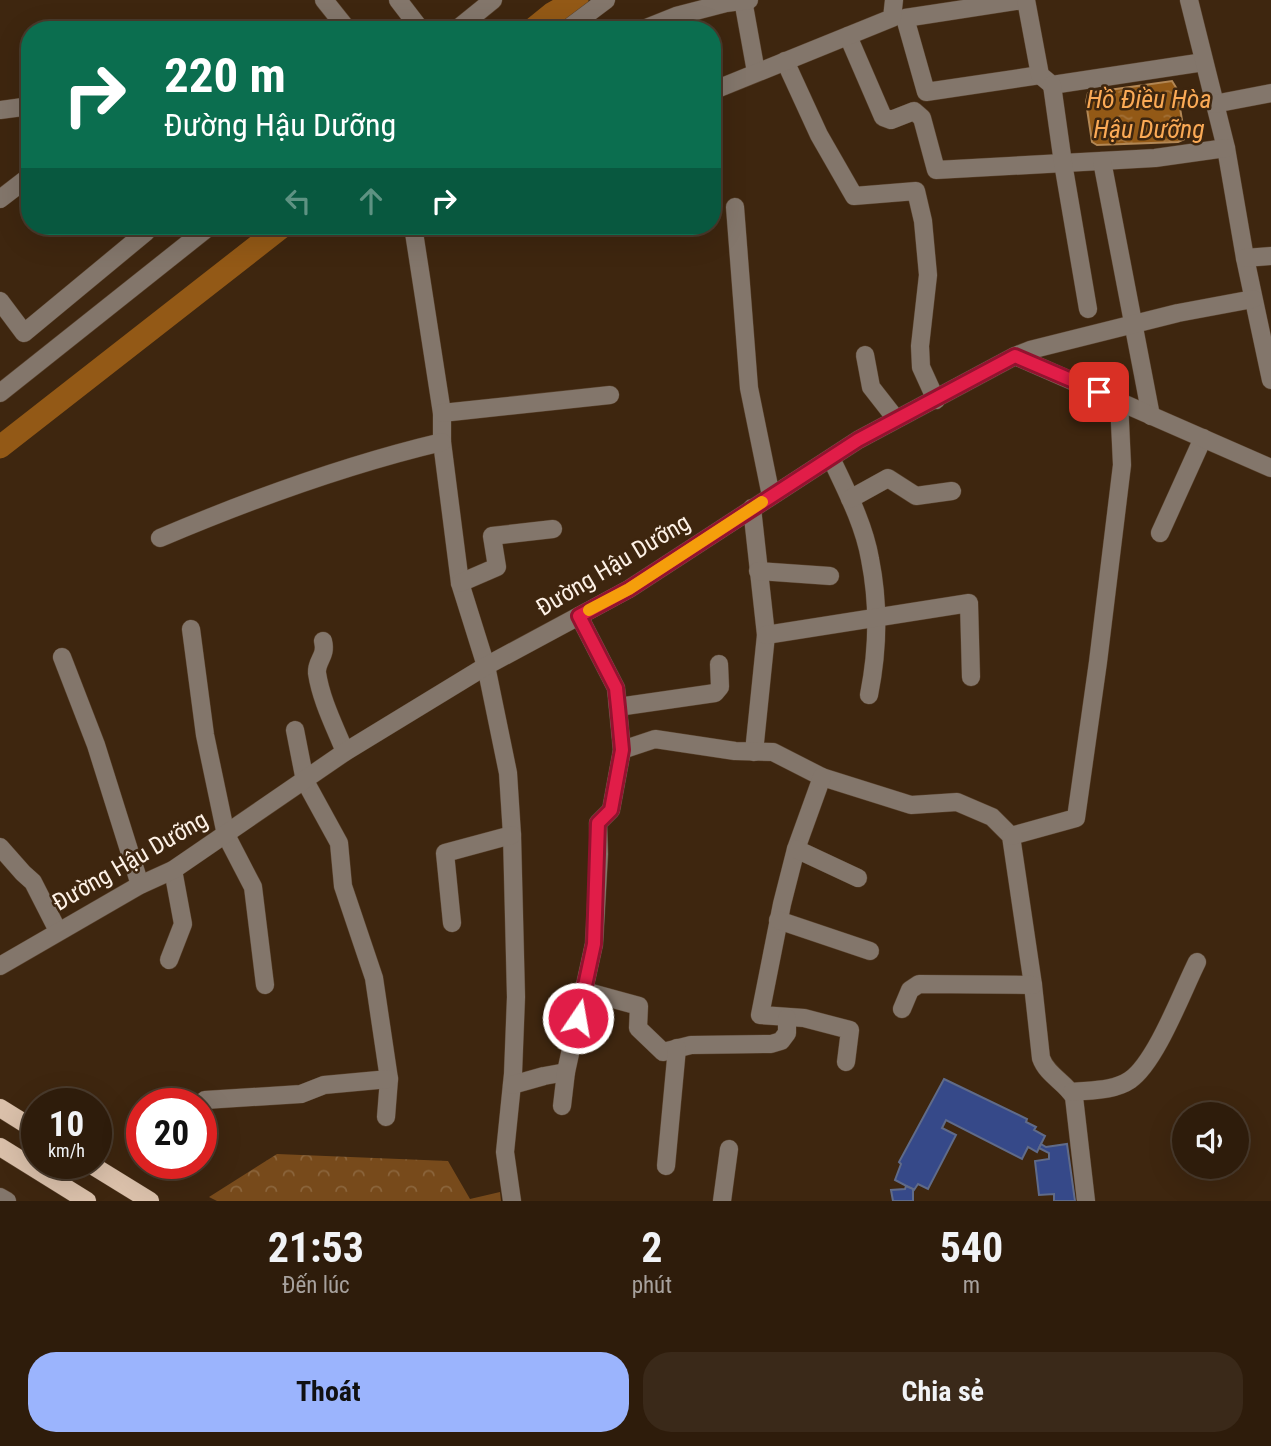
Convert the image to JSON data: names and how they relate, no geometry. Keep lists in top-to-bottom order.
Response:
{
  "streets": {
    "street": ["Đường Hậu Dưỡng"]
  },
  "water": ["Hồ Điều Hòa Hậu Dưỡng"],
  "page": {
    "turn": ["220 m", "Đường Hậu Dưỡng"],
    "speed": "10 km/h",
    "limit": "20",
    "eta": [
      "21:53",
      "Đến lúc",
      "2",
      "phút",
      "540",
      "m"
    ],
    "buttons": ["Thoát", "Chia sẻ"]
  }
}
